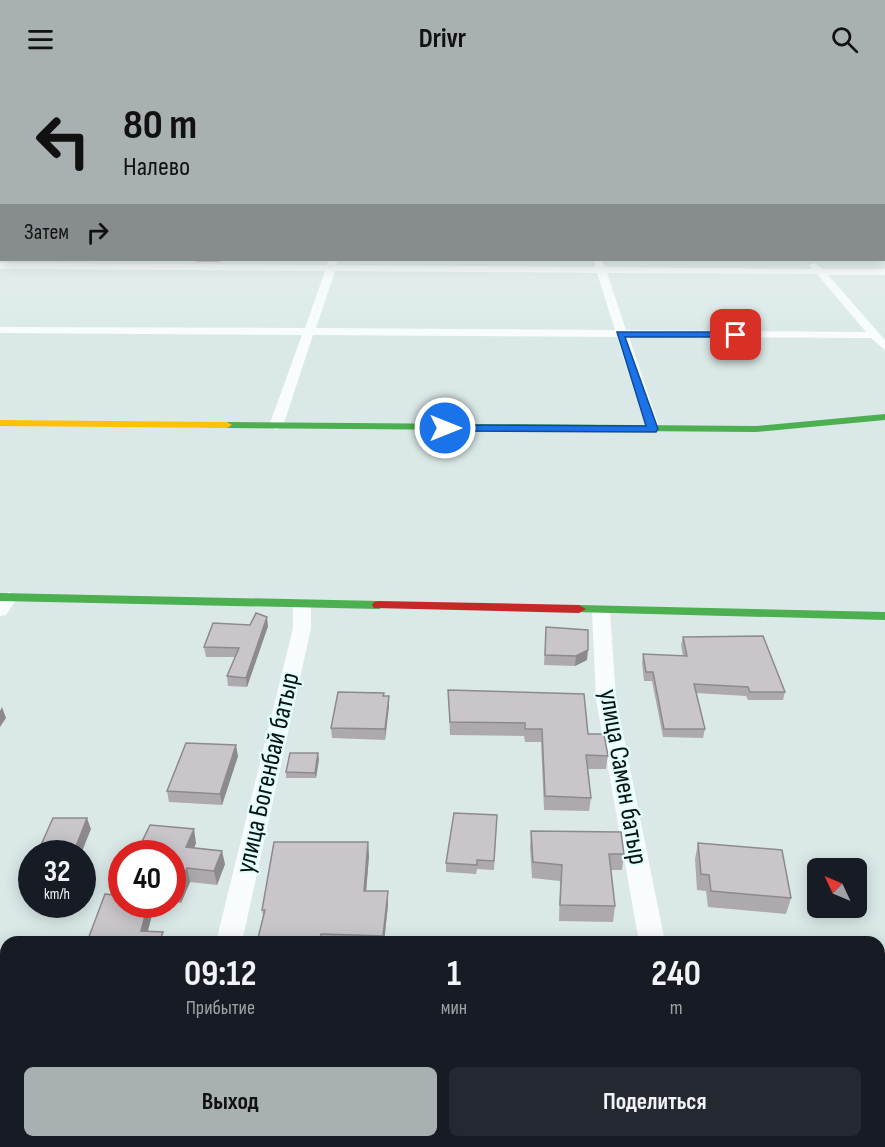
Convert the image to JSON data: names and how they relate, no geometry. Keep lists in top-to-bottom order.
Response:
{
  "streets": {
    "street": ["улица Богенбай батыр", "улица Самен батыр"]
  },
  "north": "top left",
  "page": {
    "header": "Drivr",
    "turn": ["80 m", "Налево"],
    "then": "Затем",
    "speed": "32 km/h",
    "limit": "40",
    "eta": [
      "09:12",
      "Прибытие",
      "1",
      "мин",
      "240",
      "m"
    ],
    "buttons": ["Выход", "Поделиться"]
  }
}
